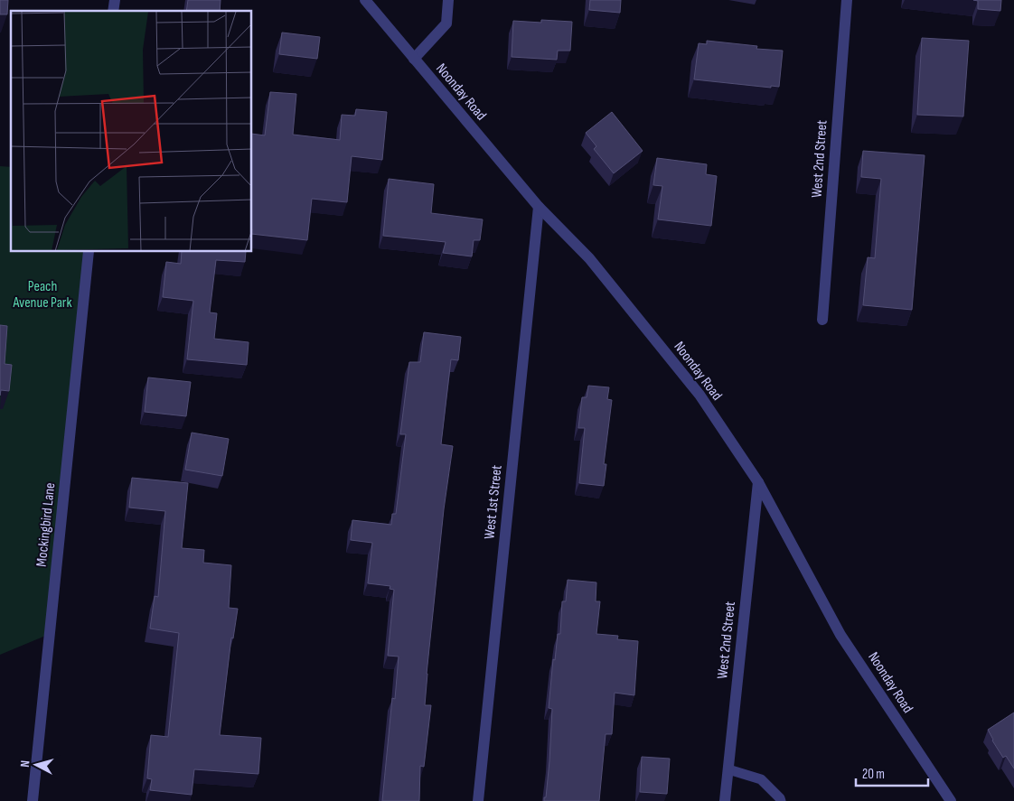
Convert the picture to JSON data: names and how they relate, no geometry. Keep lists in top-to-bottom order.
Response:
{
  "streets": {
    "street": [
      "Noonday Road",
      "West 2nd Street",
      "West 1st Street",
      "Mockingbird Lane"
    ]
  },
  "crossings": [
    ["Noonday Road", "West 2nd Street"],
    ["Noonday Road", "West 1st Street"]
  ],
  "parks": ["Peach Avenue Park"],
  "scale_bar": "20 m",
  "north": "left"
}
